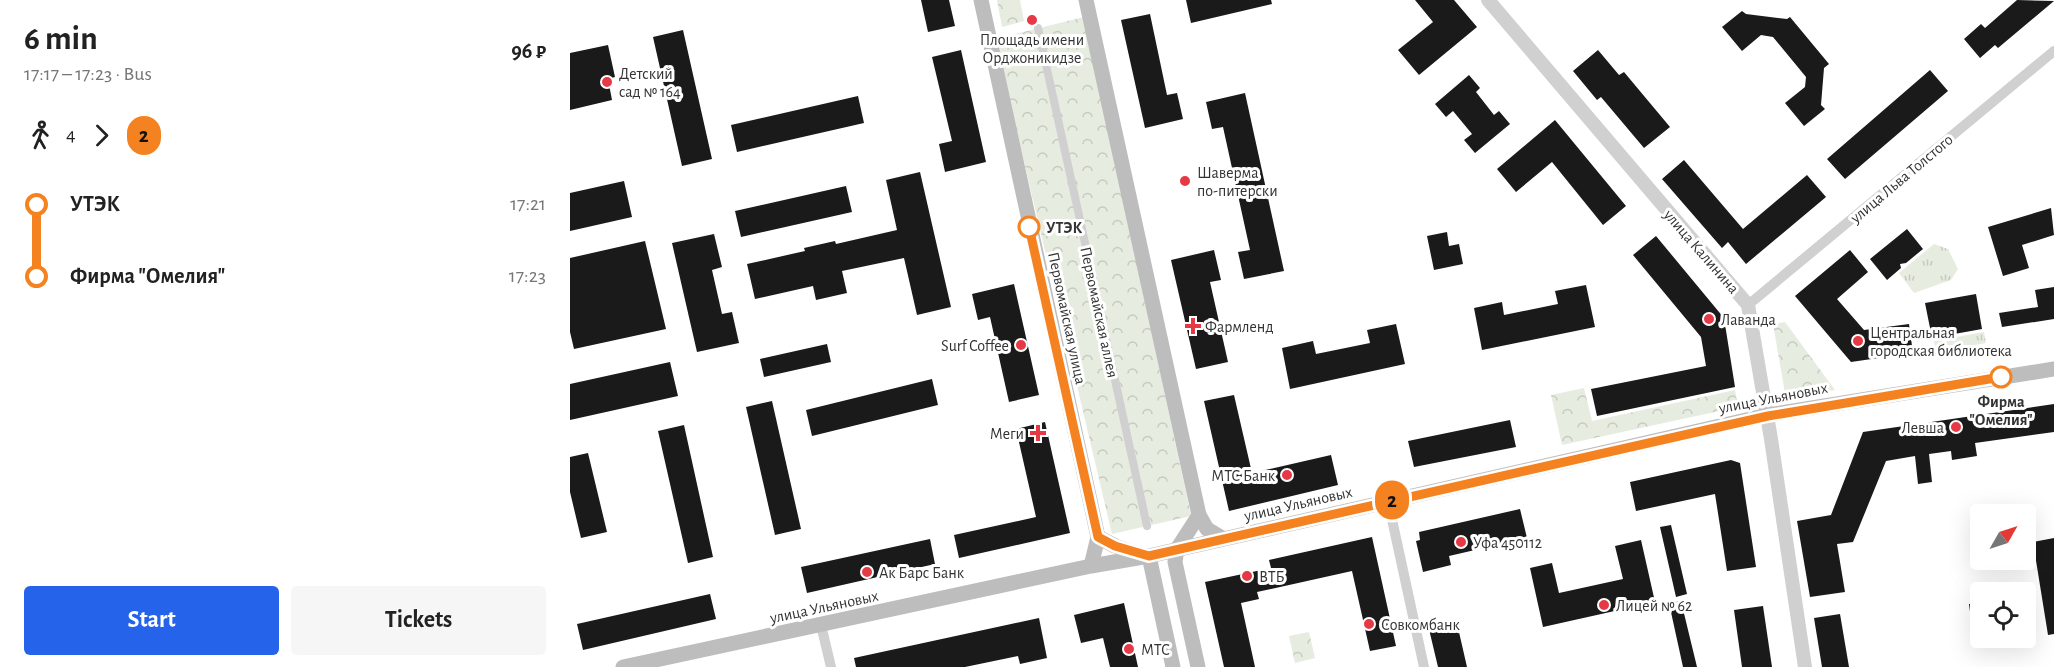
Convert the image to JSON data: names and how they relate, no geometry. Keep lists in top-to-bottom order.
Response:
{
  "streets": {
    "main road": ["Первомайская улица", "улица Ульяновых"],
    "street": ["улица Льва Толстого", "улица Калинина", "Первомайская аллея"]
  },
  "crossings": [
    ["улица Льва Толстого", "улица Калинина"],
    ["улица Калинина", "улица Ульяновых"],
    ["Первомайская улица", "улица Ульяновых"]
  ],
  "places": {
    "other": [
      "Площадь имени Орджоникидзе",
      "Детский сад № 164",
      "Шаверма по-питерски",
      "УТЭК",
      "Лаванда",
      "Центральная городская библиотека",
      "Surf Coffee",
      "Фирма \"Омелия\"",
      "Левша",
      "МТС Банк",
      "Уфа 450112",
      "Ак Барс Банк",
      "ВТБ",
      "Лицей № 62",
      "Совкомбанк",
      "МТС"
    ],
    "health": ["Фармленд", "Меги"]
  },
  "lines": ["bus line 2"],
  "north": "top right",
  "page": {
    "heading": ["6 min", "17:17 – 17:23 · Bus", "96 ₽"],
    "on_map": "2",
    "legs": ["4", "2"],
    "list": [
      {
        "name": "УТЭК",
        "value": "17:21"
      },
      {
        "name": "Фирма \"Омелия\"",
        "value": "17:23"
      }
    ],
    "buttons": ["Start", "Tickets"]
  }
}
